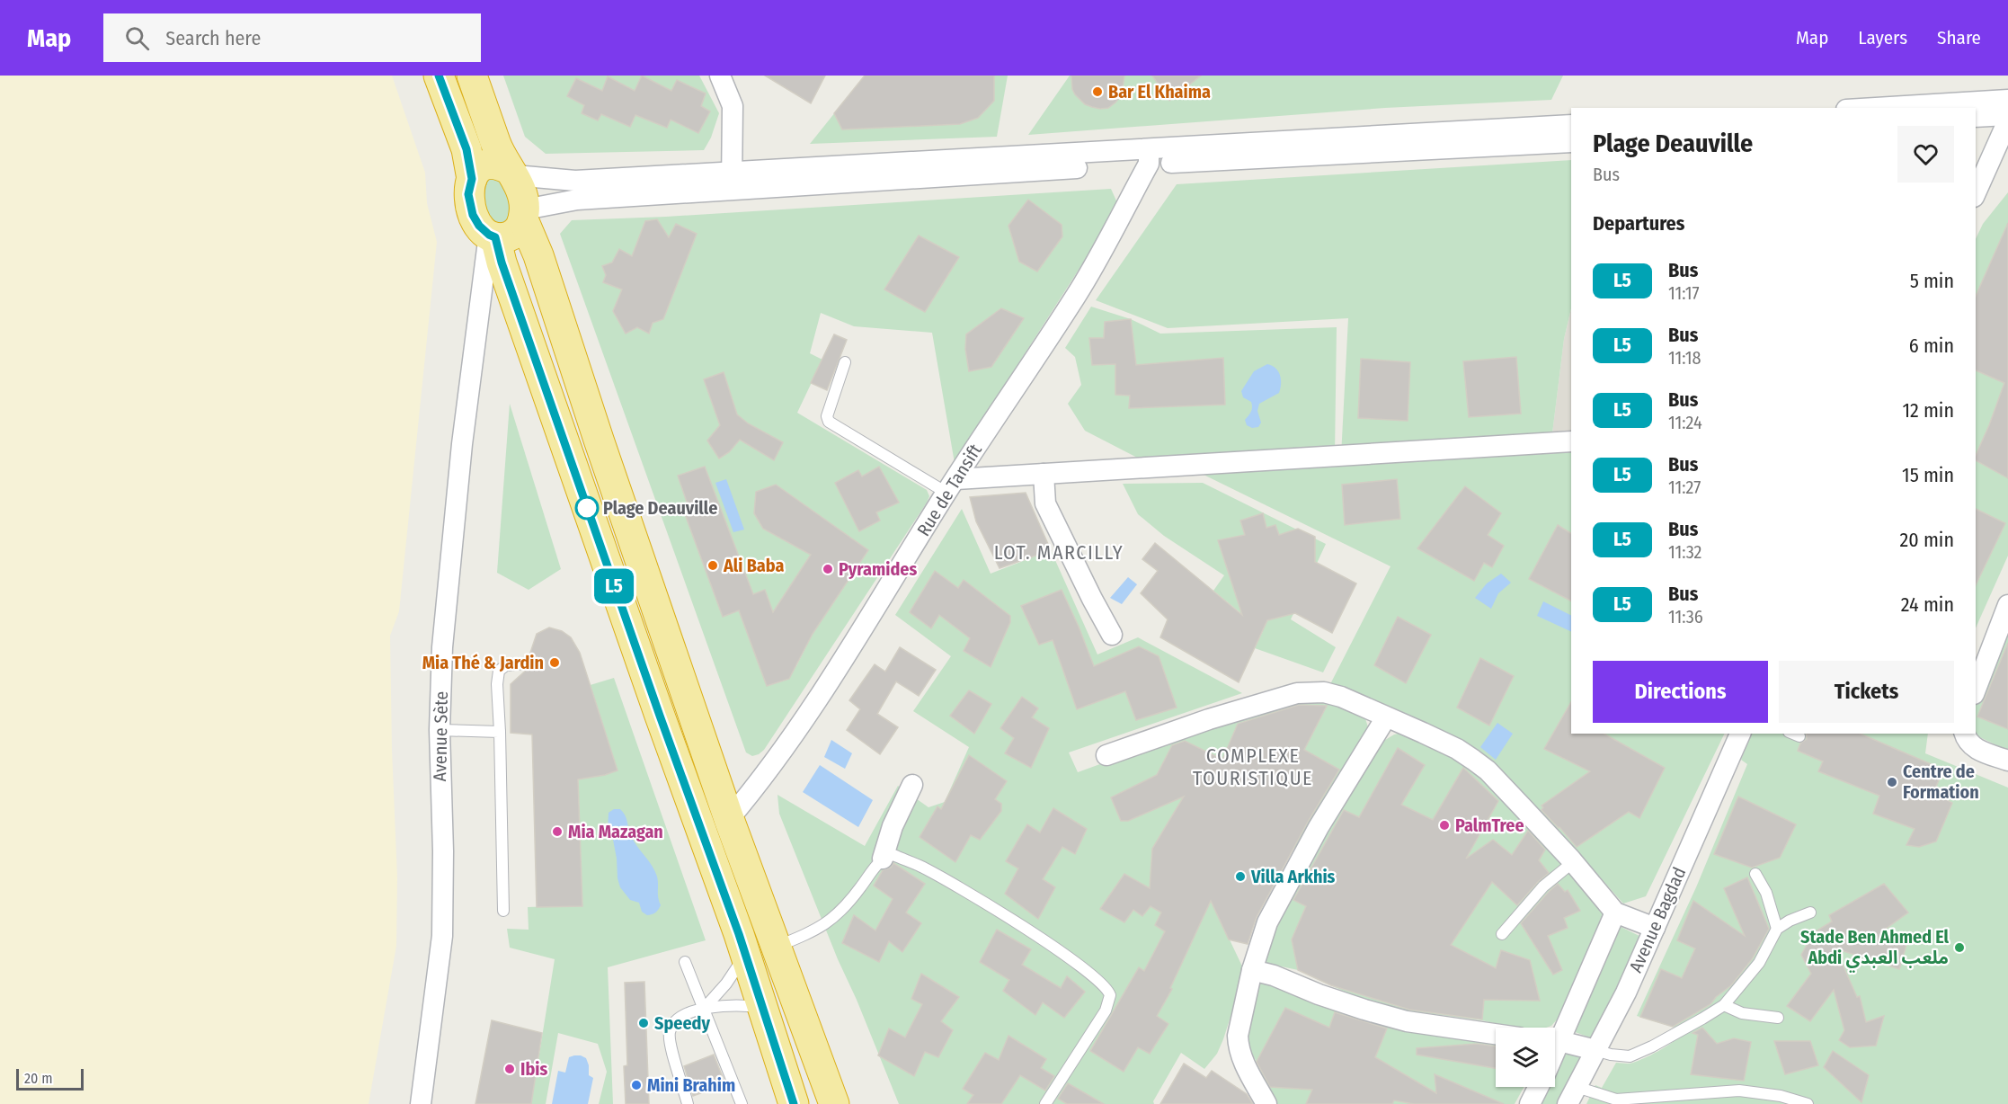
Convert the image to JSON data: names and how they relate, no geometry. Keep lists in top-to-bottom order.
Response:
{
  "streets": {
    "street": ["Rue de Tansift", "Avenue Sète", "Avenue Bagdad"]
  },
  "districts": ["LOT. MARCILLY", "COMPLEXE TOURISTIQUE"],
  "places": [
    "Bar El Khaima",
    "Plage Deauville",
    "Ali Baba",
    "Pyramides",
    "Mia Thé & Jardin",
    "Centre de Formation",
    "PalmTree",
    "Mia Mazagan",
    "Villa Arkhis",
    "Stade Ben Ahmed El Abdi ملعب العبدي",
    "Speedy",
    "Ibis",
    "Mini Brahim"
  ],
  "lines": ["bus line L5"],
  "scale_bar": "20 m",
  "page": {
    "header": "Map",
    "search": "Search here",
    "nav": ["Map", "Layers", "Share"],
    "on_map": "L5",
    "heading": [
      ["Plage Deauville", "Bus"],
      "Departures"
    ],
    "list": [
      {
        "mark": "L5",
        "name": "Bus",
        "note": "11:17",
        "value": "5 min"
      },
      {
        "mark": "L5",
        "name": "Bus",
        "note": "11:18",
        "value": "6 min"
      },
      {
        "mark": "L5",
        "name": "Bus",
        "note": "11:24",
        "value": "12 min"
      },
      {
        "mark": "L5",
        "name": "Bus",
        "note": "11:27",
        "value": "15 min"
      },
      {
        "mark": "L5",
        "name": "Bus",
        "note": "11:32",
        "value": "20 min"
      },
      {
        "mark": "L5",
        "name": "Bus",
        "note": "11:36",
        "value": "24 min"
      }
    ],
    "buttons": ["Directions", "Tickets"],
    "scale": "20 m"
  }
}
